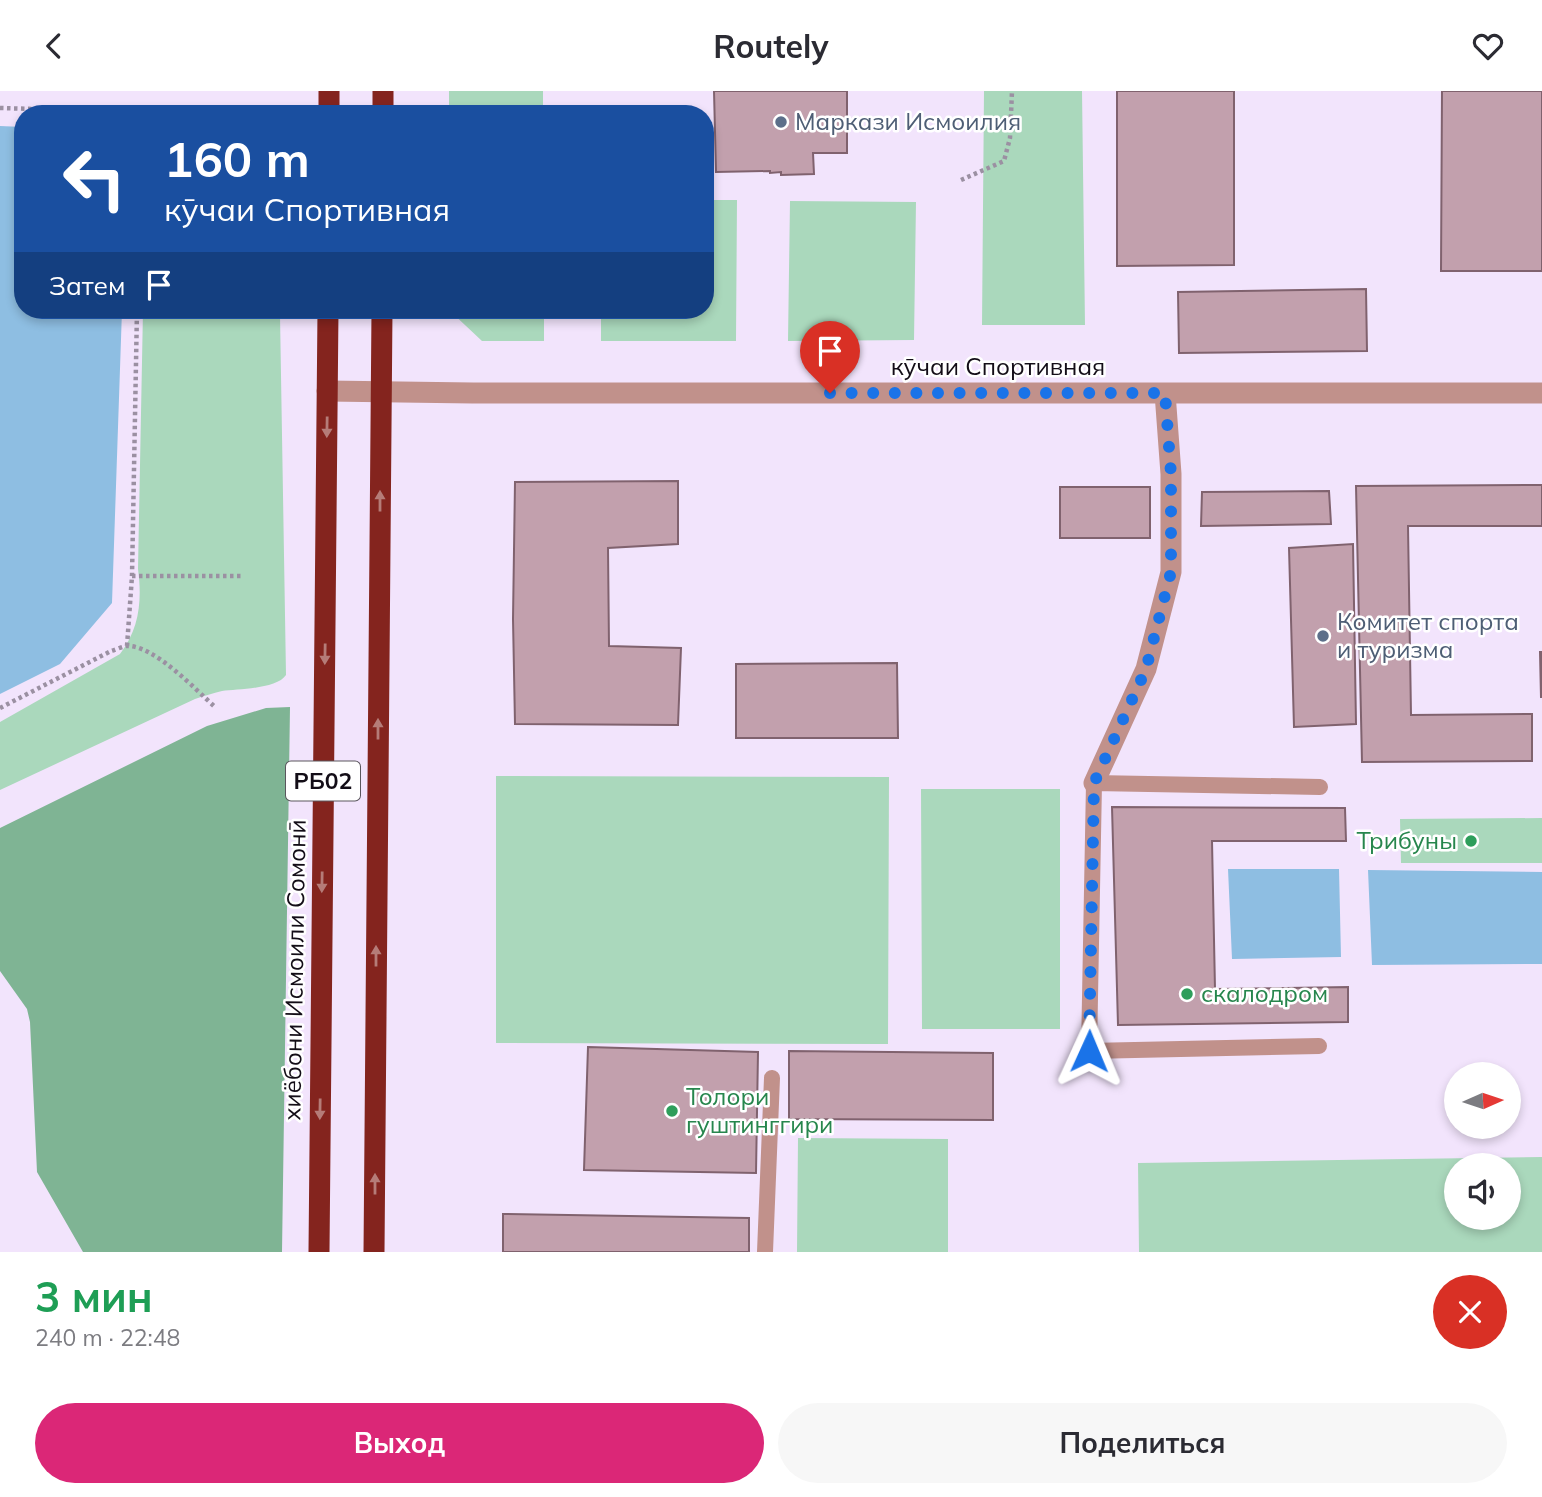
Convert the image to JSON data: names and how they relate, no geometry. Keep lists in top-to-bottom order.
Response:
{
  "streets": {
    "highway": ["РБ02", "хиёбони Исмоили Сомонӣ"],
    "street": ["кӯчаи Спортивная"]
  },
  "crossings": [
    ["кӯчаи Спортивная", "РБ02"],
    ["кӯчаи Спортивная", "хиёбони Исмоили Сомонӣ"]
  ],
  "places": [
    "Маркази Исмоилия",
    "Комитет спорта и туризма",
    "Трибуны",
    "скалодром",
    "Толори гуштинггири"
  ],
  "north": "right",
  "page": {
    "header": "Routely",
    "turn": ["160 m", "кӯчаи Спортивная"],
    "then": "Затем",
    "heading": ["3 мин", "240 m · 22:48"],
    "buttons": ["Выход", "Поделиться"]
  }
}
